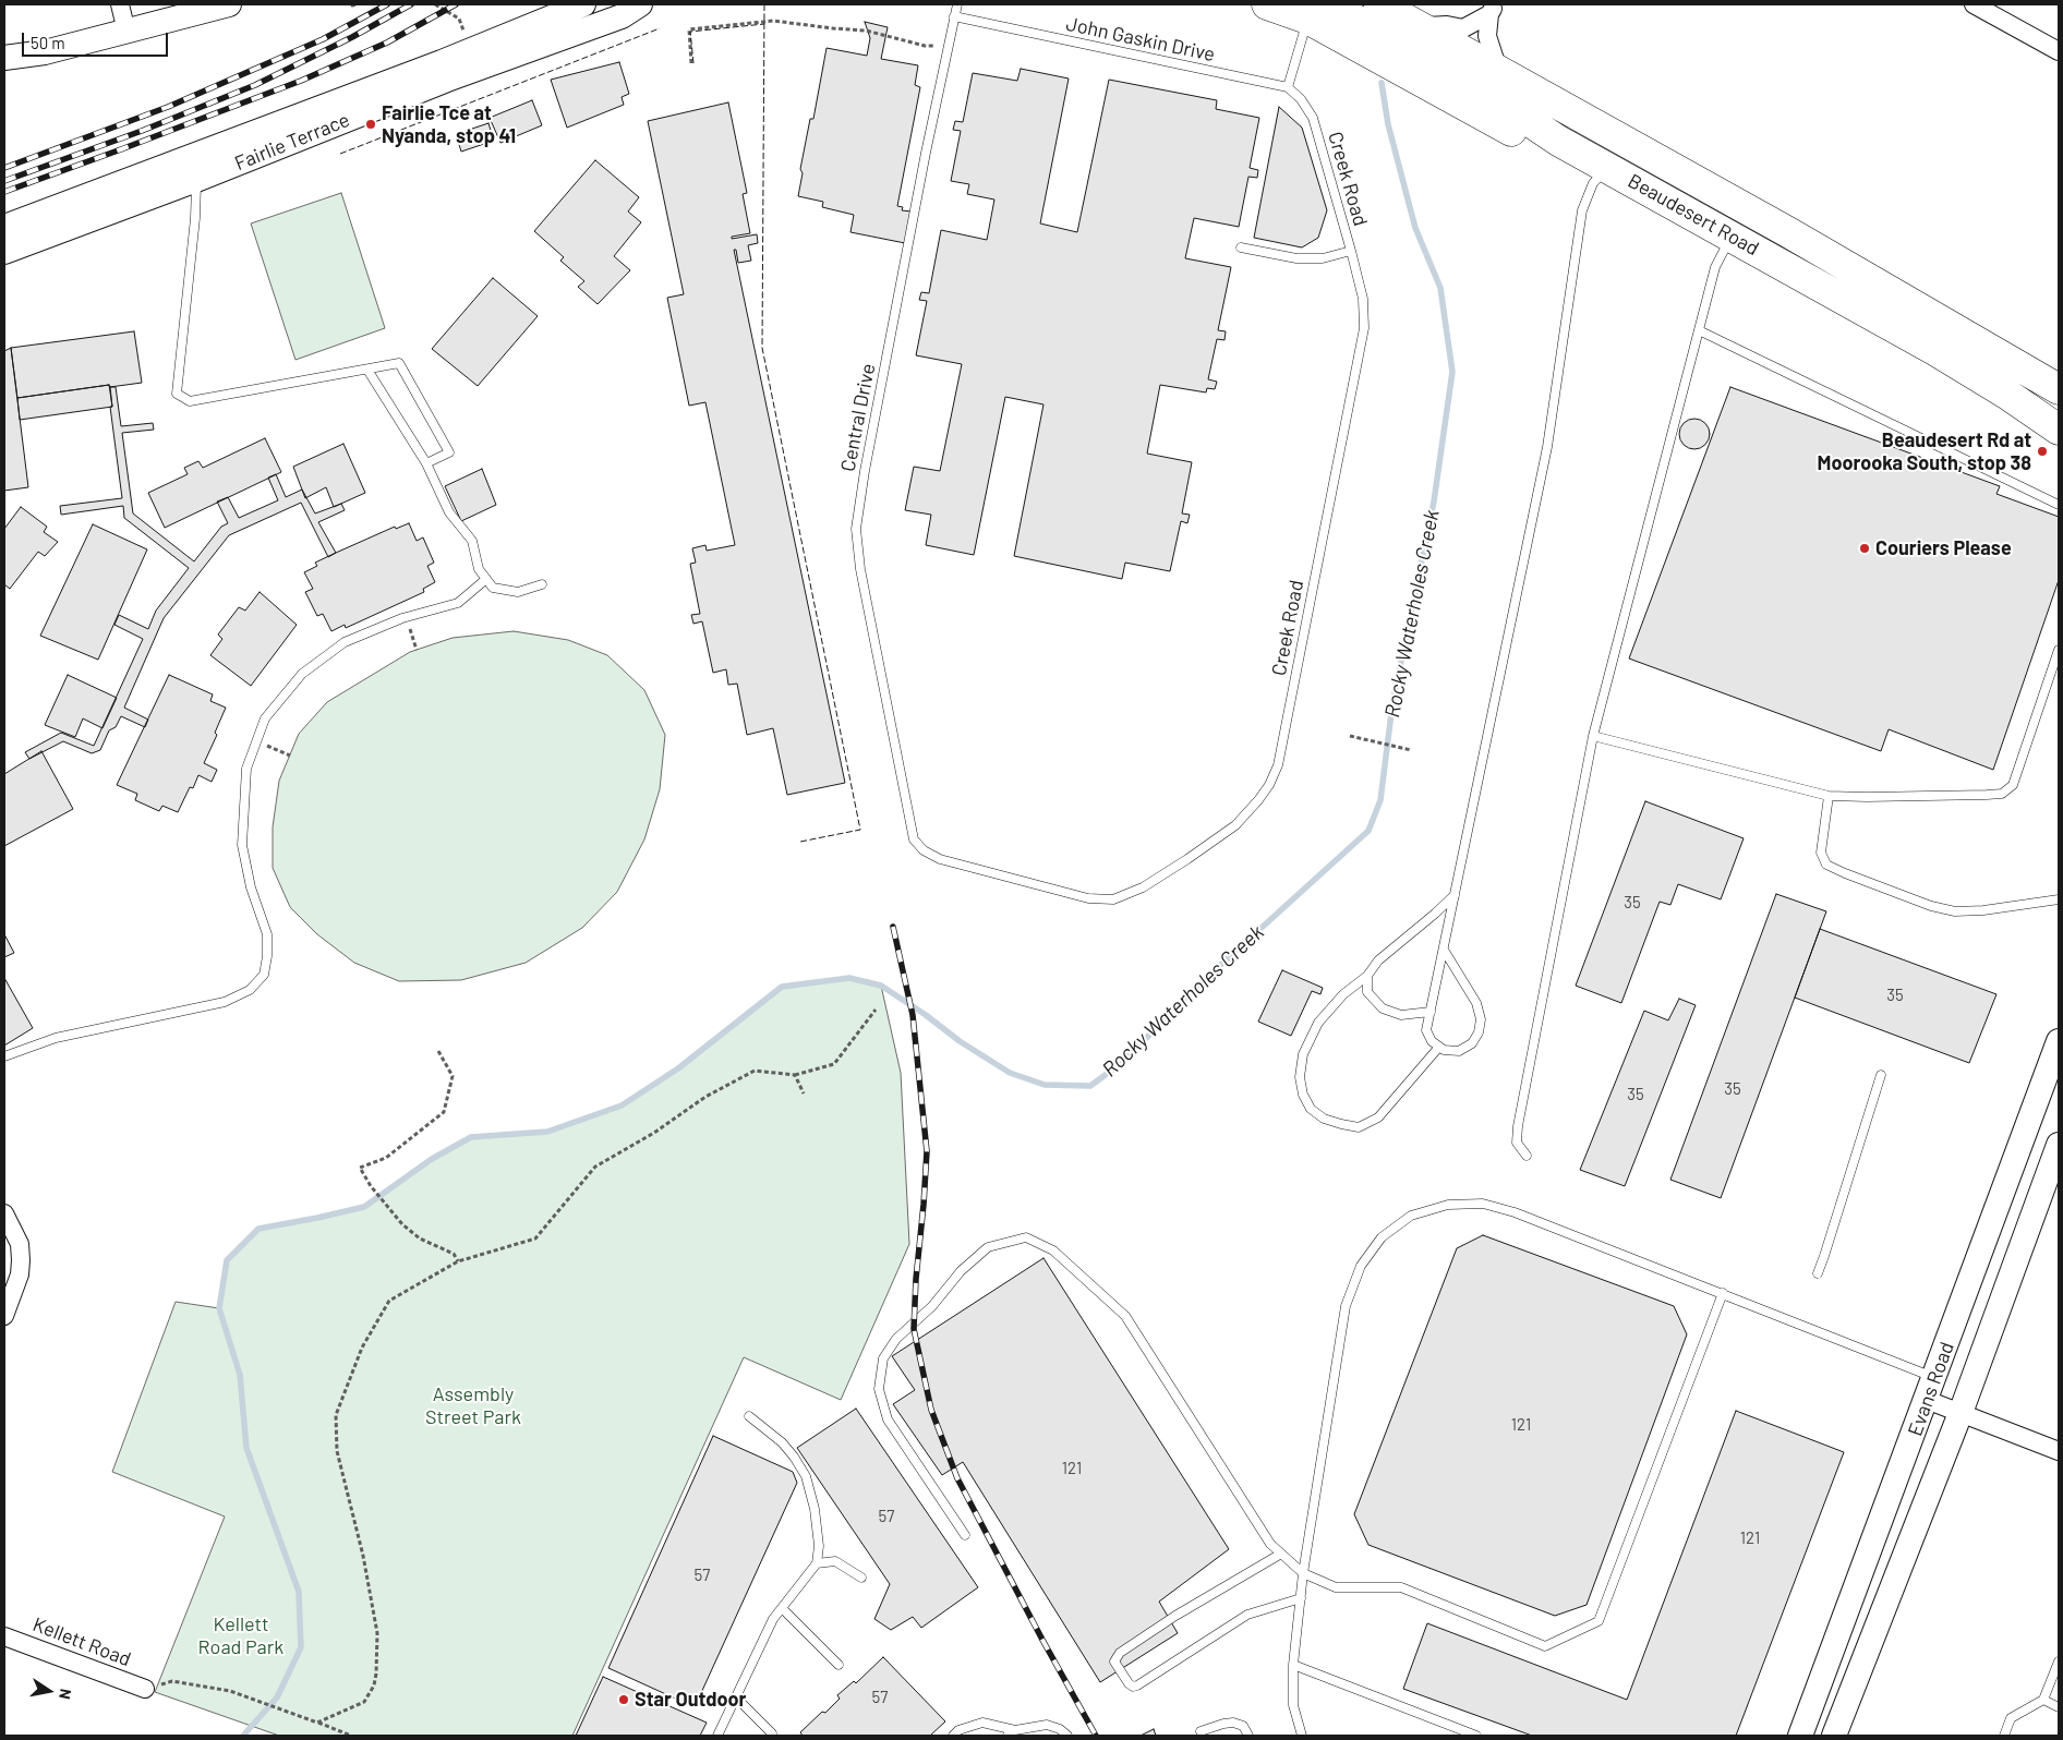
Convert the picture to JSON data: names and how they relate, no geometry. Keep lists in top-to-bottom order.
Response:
{
  "streets": {
    "highway": ["Beaudesert Road"],
    "street": ["Fairlie Terrace", "Evans Road", "Kellett Road"],
    "lane": ["John Gaskin Drive", "Creek Road", "Central Drive"]
  },
  "crossings": [
    ["John Gaskin Drive", "Creek Road"],
    ["John Gaskin Drive", "Central Drive"],
    ["Creek Road", "Central Drive"]
  ],
  "water": ["Rocky Waterholes Creek"],
  "parks": ["Assembly Street Park", "Kellett Road Park"],
  "places": [
    "Fairlie Tce at Nyanda, stop 41",
    "Beaudesert Rd at Moorooka South, stop 38",
    "Couriers Please",
    "Star Outdoor"
  ],
  "house_numbers": [
    "35",
    "35",
    "35",
    "35",
    "121",
    "121",
    "57",
    "121",
    "57",
    "57"
  ],
  "scale_bar": "50 m",
  "north": "right"
}
